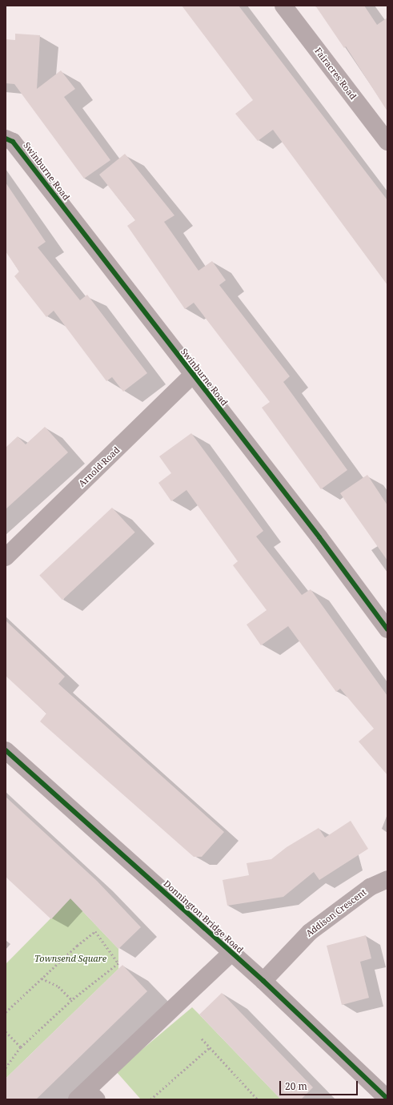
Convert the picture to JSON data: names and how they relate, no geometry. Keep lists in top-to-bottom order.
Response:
{
  "streets": {
    "main road": ["Donnington Bridge Road"],
    "street": [
      "Fairacres Road",
      "Swinburne Road",
      "Arnold Road",
      "Addison Crescent"
    ]
  },
  "crossings": [
    ["Swinburne Road", "Arnold Road"],
    ["Addison Crescent", "Donnington Bridge Road"]
  ],
  "parks": ["Townsend Square"],
  "scale_bar": "20 m"
}
